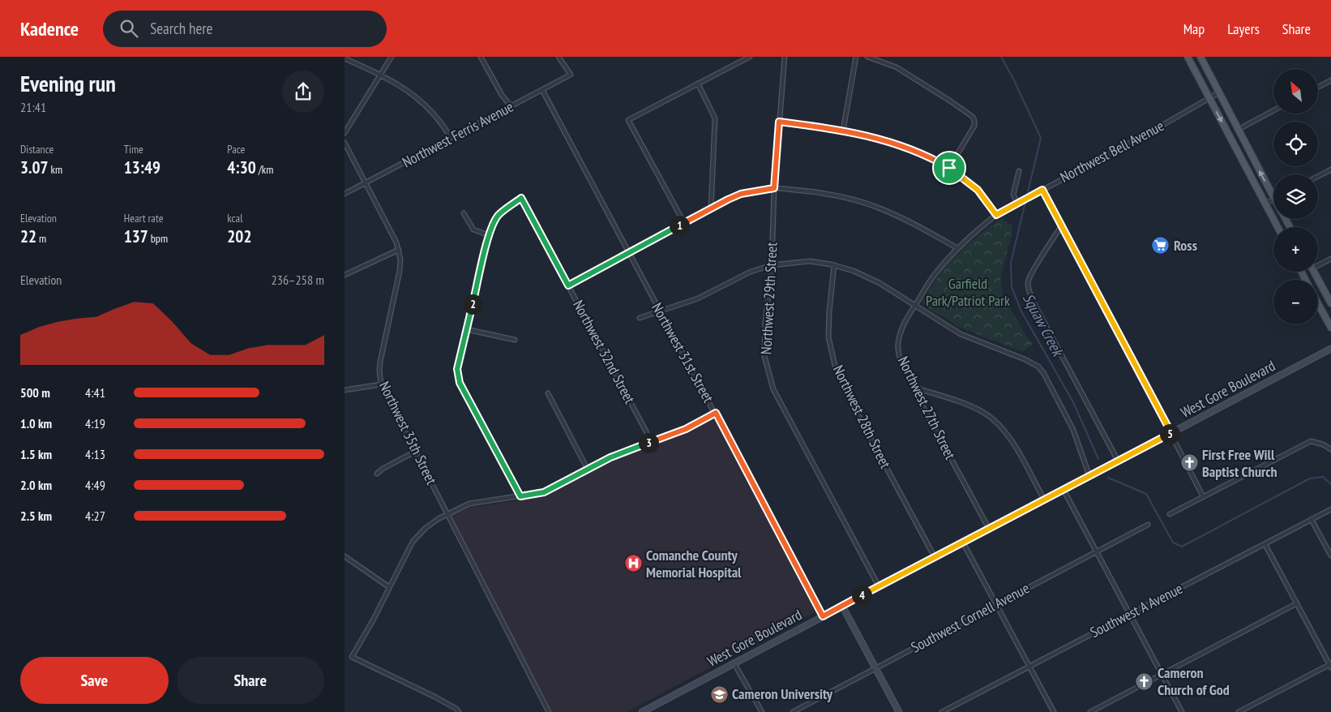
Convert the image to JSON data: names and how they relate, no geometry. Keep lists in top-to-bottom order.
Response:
{
  "streets": {
    "main road": ["West Gore Boulevard"],
    "street": [
      "Northwest Ferris Avenue",
      "Northwest Bell Avenue",
      "Northwest 29th Street",
      "Northwest 32nd Street",
      "Northwest 31st Street",
      "Northwest 27th Street",
      "Northwest 28th Street",
      "Northwest 35th Street",
      "Southwest A Avenue",
      "Southwest Cornell Avenue"
    ]
  },
  "crossings": [
    ["Northwest Ferris Avenue", "Northwest 31st Street"],
    ["Northwest Ferris Avenue", "Northwest 35th Street"],
    ["Northwest Bell Avenue", "Northwest 27th Street"],
    ["Northwest 29th Street", "West Gore Boulevard"],
    ["Northwest 31st Street", "West Gore Boulevard"],
    ["West Gore Boulevard", "Northwest 27th Street"],
    ["West Gore Boulevard", "Northwest 28th Street"]
  ],
  "water": ["Squaw Creek"],
  "parks": ["Garfield Park/Patriot Park"],
  "places": {
    "supermarket": ["Ross"],
    "church": ["First Free Will Baptist Church", "Cameron Church of God"],
    "hospital": ["Comanche County Memorial Hospital"],
    "school or university": ["Cameron University"]
  },
  "north": "top left",
  "page": {
    "header": "Kadence",
    "search": "Search here",
    "nav": ["Map", "Layers", "Share"],
    "heading": ["Evening run", "21:41"],
    "map_buttons": ["+", "−"],
    "stats": [
      ["Distance", "3.07 km"],
      ["Time", "13:49"],
      ["Pace", "4:30 /km"],
      ["Elevation", "22 m"],
      ["Heart rate", "137 bpm"],
      ["kcal", "202"]
    ],
    "pins": [
      "1",
      "2",
      "5",
      "3",
      "4"
    ],
    "chart": ["Elevation", "236–258 m"],
    "list": [
      {
        "name": "500 m",
        "note": "4:41"
      },
      {
        "name": "1.0 km",
        "note": "4:19"
      },
      {
        "name": "1.5 km",
        "note": "4:13"
      },
      {
        "name": "2.0 km",
        "note": "4:49"
      },
      {
        "name": "2.5 km",
        "note": "4:27"
      }
    ],
    "buttons": ["Save", "Share"]
  }
}
